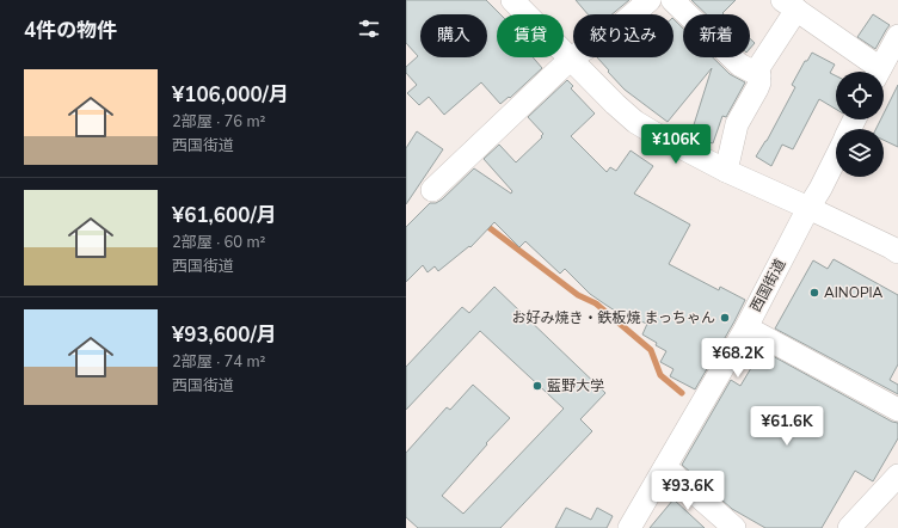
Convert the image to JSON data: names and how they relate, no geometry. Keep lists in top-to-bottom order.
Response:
{
  "streets": {
    "street": ["西国街道"]
  },
  "places": ["AINOPIA", "お好み焼き・鉄板焼 まっちゃん", "藍野大学"],
  "page": {
    "heading": "4件の物件",
    "chip": [
      "購入",
      "賃貸",
      "絞り込み",
      "新着"
    ],
    "list": [
      {
        "name": "¥106,000/月",
        "note": "2部屋 · 76 m² · 西国街道"
      },
      {
        "name": "¥61,600/月",
        "note": "2部屋 · 60 m² · 西国街道"
      },
      {
        "name": "¥93,600/月",
        "note": "2部屋 · 74 m² · 西国街道"
      }
    ],
    "price": [
      "¥106K",
      "¥68.2K",
      "¥61.6K",
      "¥93.6K"
    ]
  }
}
